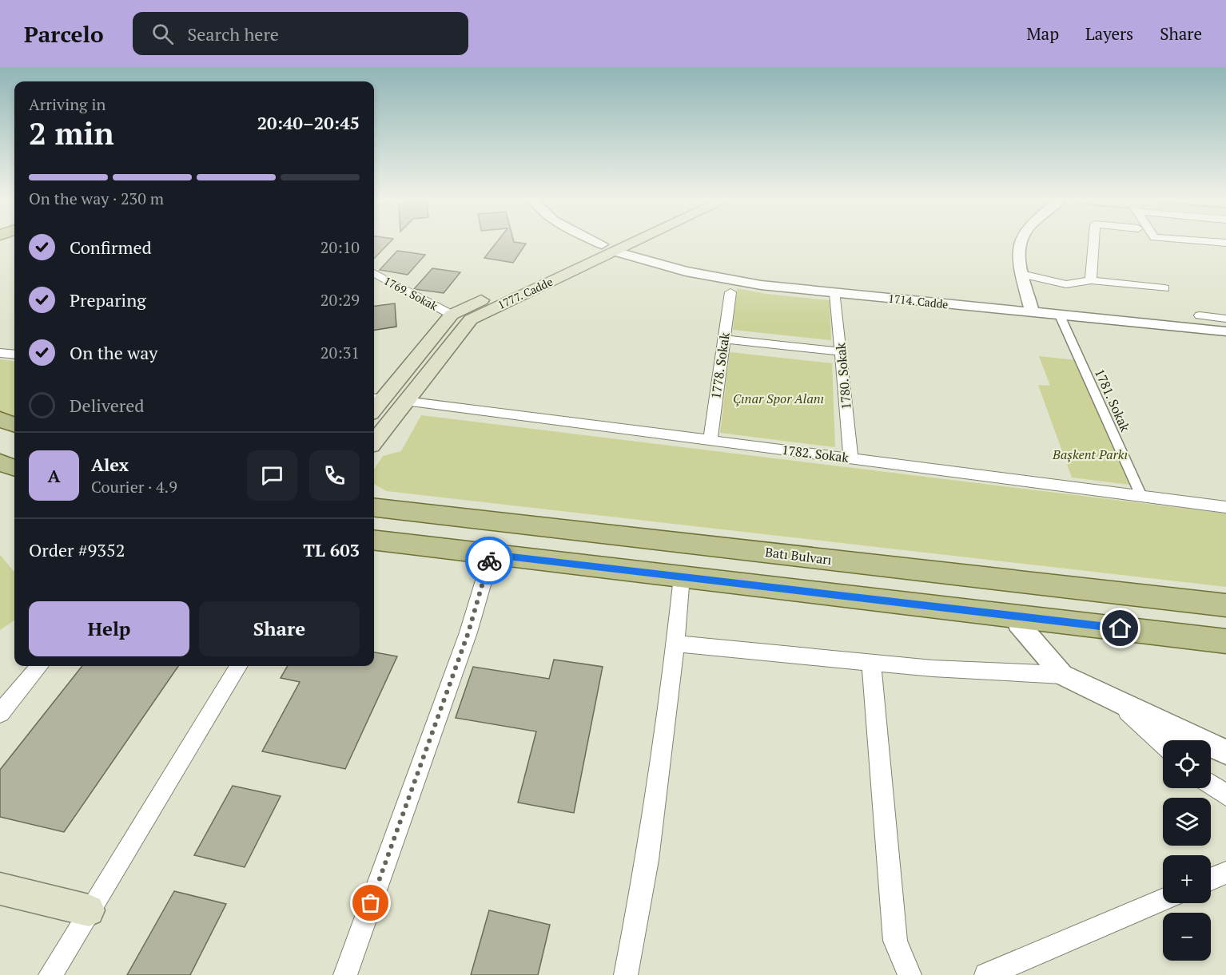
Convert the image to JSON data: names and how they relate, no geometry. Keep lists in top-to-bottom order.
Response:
{
  "streets": {
    "main road": ["1777. Cadde", "Batı Bulvarı"],
    "street": [
      "1769. Sokak",
      "1714. Cadde",
      "1778. Sokak",
      "1780. Sokak",
      "1781. Sokak",
      "1782. Sokak"
    ]
  },
  "crossings": [
    ["1769. Sokak", "1777. Cadde"],
    ["1777. Cadde", "1714. Cadde"],
    ["1777. Cadde", "1782. Sokak"],
    ["1714. Cadde", "1780. Sokak"],
    ["1714. Cadde", "1781. Sokak"],
    ["1778. Sokak", "1782. Sokak"],
    ["1780. Sokak", "1782. Sokak"],
    ["1781. Sokak", "1782. Sokak"]
  ],
  "parks": ["Çınar Spor Alanı", "Başkent Parkı"],
  "page": {
    "header": "Parcelo",
    "search": "Search here",
    "nav": ["Map", "Layers", "Share"],
    "heading": ["2 min", "Arriving in", "20:40–20:45"],
    "panel": [
      "Alex",
      "Courier · 4.9",
      "Order #9352",
      "TL 603"
    ],
    "bar": "On the way · 230 m",
    "list": [
      ["Confirmed", "20:10"],
      ["Preparing", "20:29"],
      ["On the way", "20:31"],
      "Delivered"
    ],
    "round": "A",
    "buttons": ["Help", "Share"],
    "map_buttons": ["+", "−"]
  }
}
